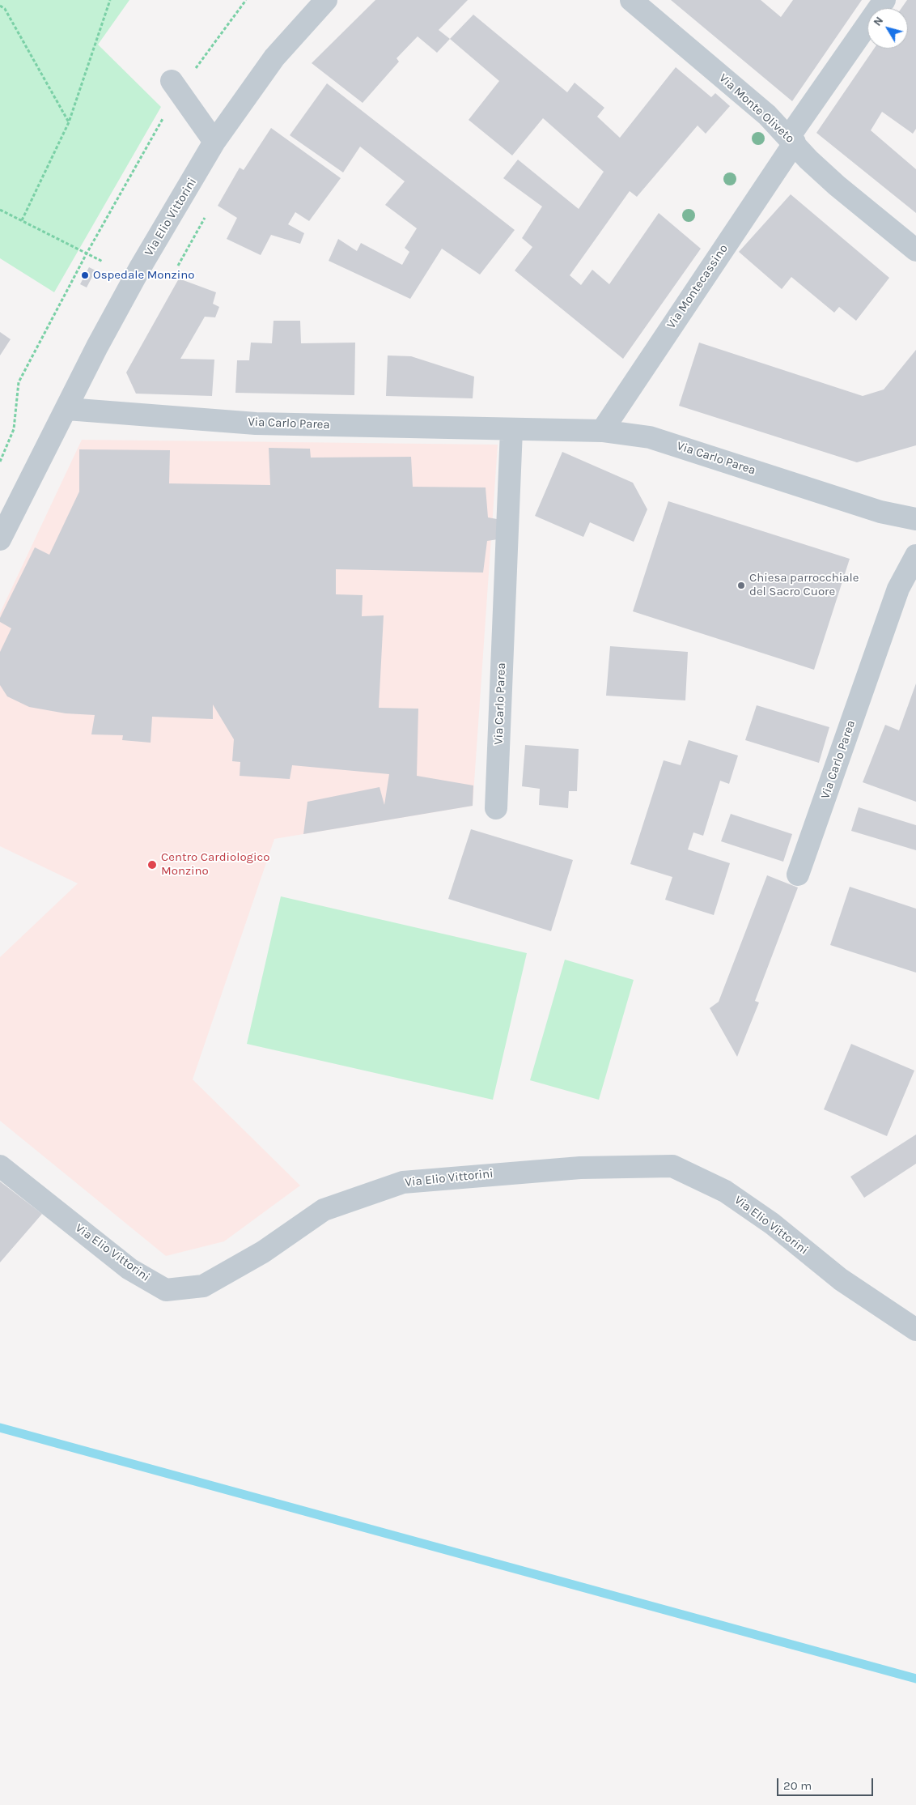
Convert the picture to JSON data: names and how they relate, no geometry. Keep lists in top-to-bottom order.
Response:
{
  "streets": {
    "street": [
      "Via Monte Oliveto",
      "Via Elio Vittorini",
      "Via Montecassino",
      "Via Carlo Parea"
    ]
  },
  "crossings": [
    ["Via Monte Oliveto", "Via Montecassino"],
    ["Via Elio Vittorini", "Via Carlo Parea"],
    ["Via Montecassino", "Via Carlo Parea"]
  ],
  "places": ["Ospedale Monzino", "Chiesa parrocchiale del Sacro Cuore", "Centro Cardiologico Monzino"],
  "scale_bar": "20 m",
  "north": "top left"
}
